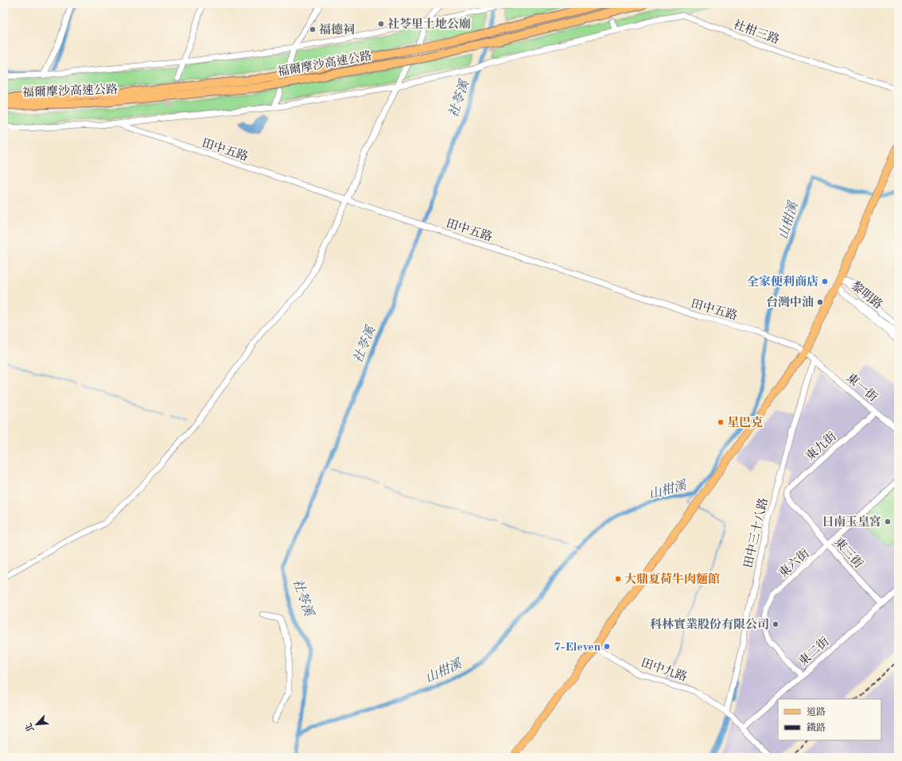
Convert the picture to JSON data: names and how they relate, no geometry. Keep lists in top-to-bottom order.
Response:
{
  "streets": {
    "highway": ["福爾摩沙高速公路"],
    "street": [
      "社柑三路",
      "田中五路",
      "黎明路",
      "東一街",
      "東九街",
      "田中三十八路",
      "東三街",
      "東六街",
      "東二街",
      "田中九路"
    ]
  },
  "crossings": [
    ["社柑三路", "田中五路"],
    ["田中五路", "東一街"],
    ["田中五路", "田中三十八路"],
    ["東一街", "東九街"],
    ["東一街", "田中三十八路"],
    ["東九街", "東三街"],
    ["田中三十八路", "田中九路"],
    ["東三街", "東六街"],
    ["東三街", "東二街"],
    ["東六街", "東二街"],
    ["東二街", "田中九路"]
  ],
  "water": ["社苓溪", "山柑溪"],
  "places": [
    "社苓里土地公廟",
    "福德祠",
    "全家便利商店",
    "台灣中油",
    "星巴克",
    "日南玉皇宮",
    "大鼎夏荷牛肉麵館",
    "科林實業股份有限公司",
    "7-Eleven"
  ],
  "legend": ["道路", "鐵路"],
  "north": "bottom left"
}
